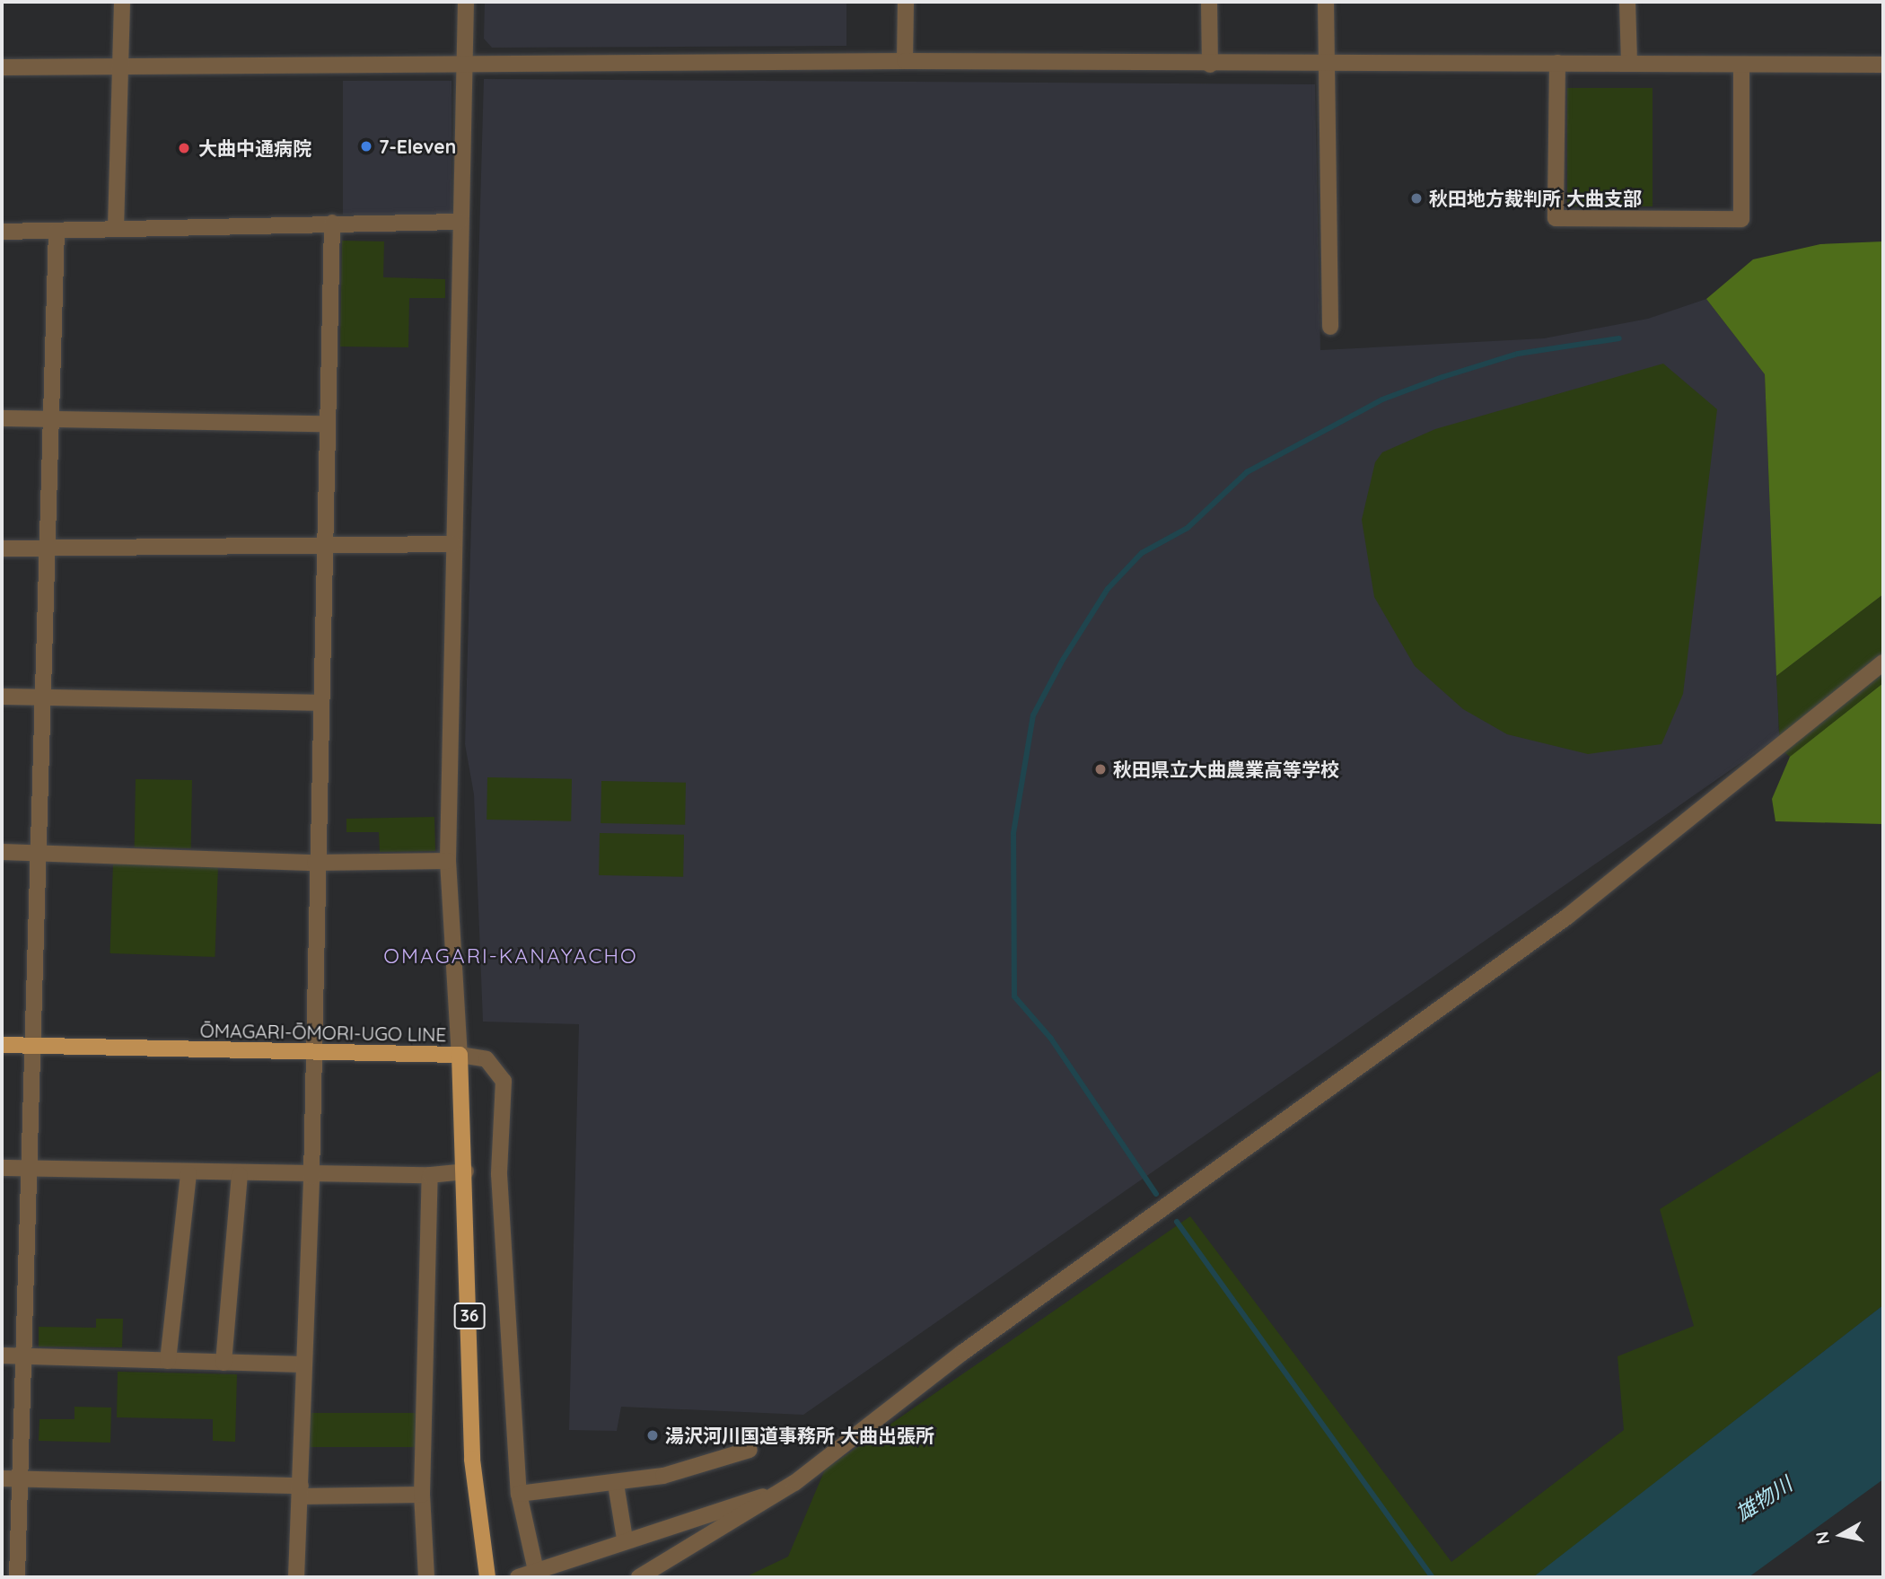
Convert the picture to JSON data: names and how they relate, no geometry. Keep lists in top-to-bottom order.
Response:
{
  "streets": {
    "main road": ["ŌMAGARI-ŌMORI-UGO LINE", "36"]
  },
  "districts": ["OMAGARI-KANAYACHO"],
  "water": ["雄物川"],
  "places": [
    "7-Eleven",
    "大曲中通病院",
    "秋田地方裁判所 大曲支部",
    "秋田県立大曲農業高等学校",
    "湯沢河川国道事務所 大曲出張所"
  ],
  "north": "left"
}
